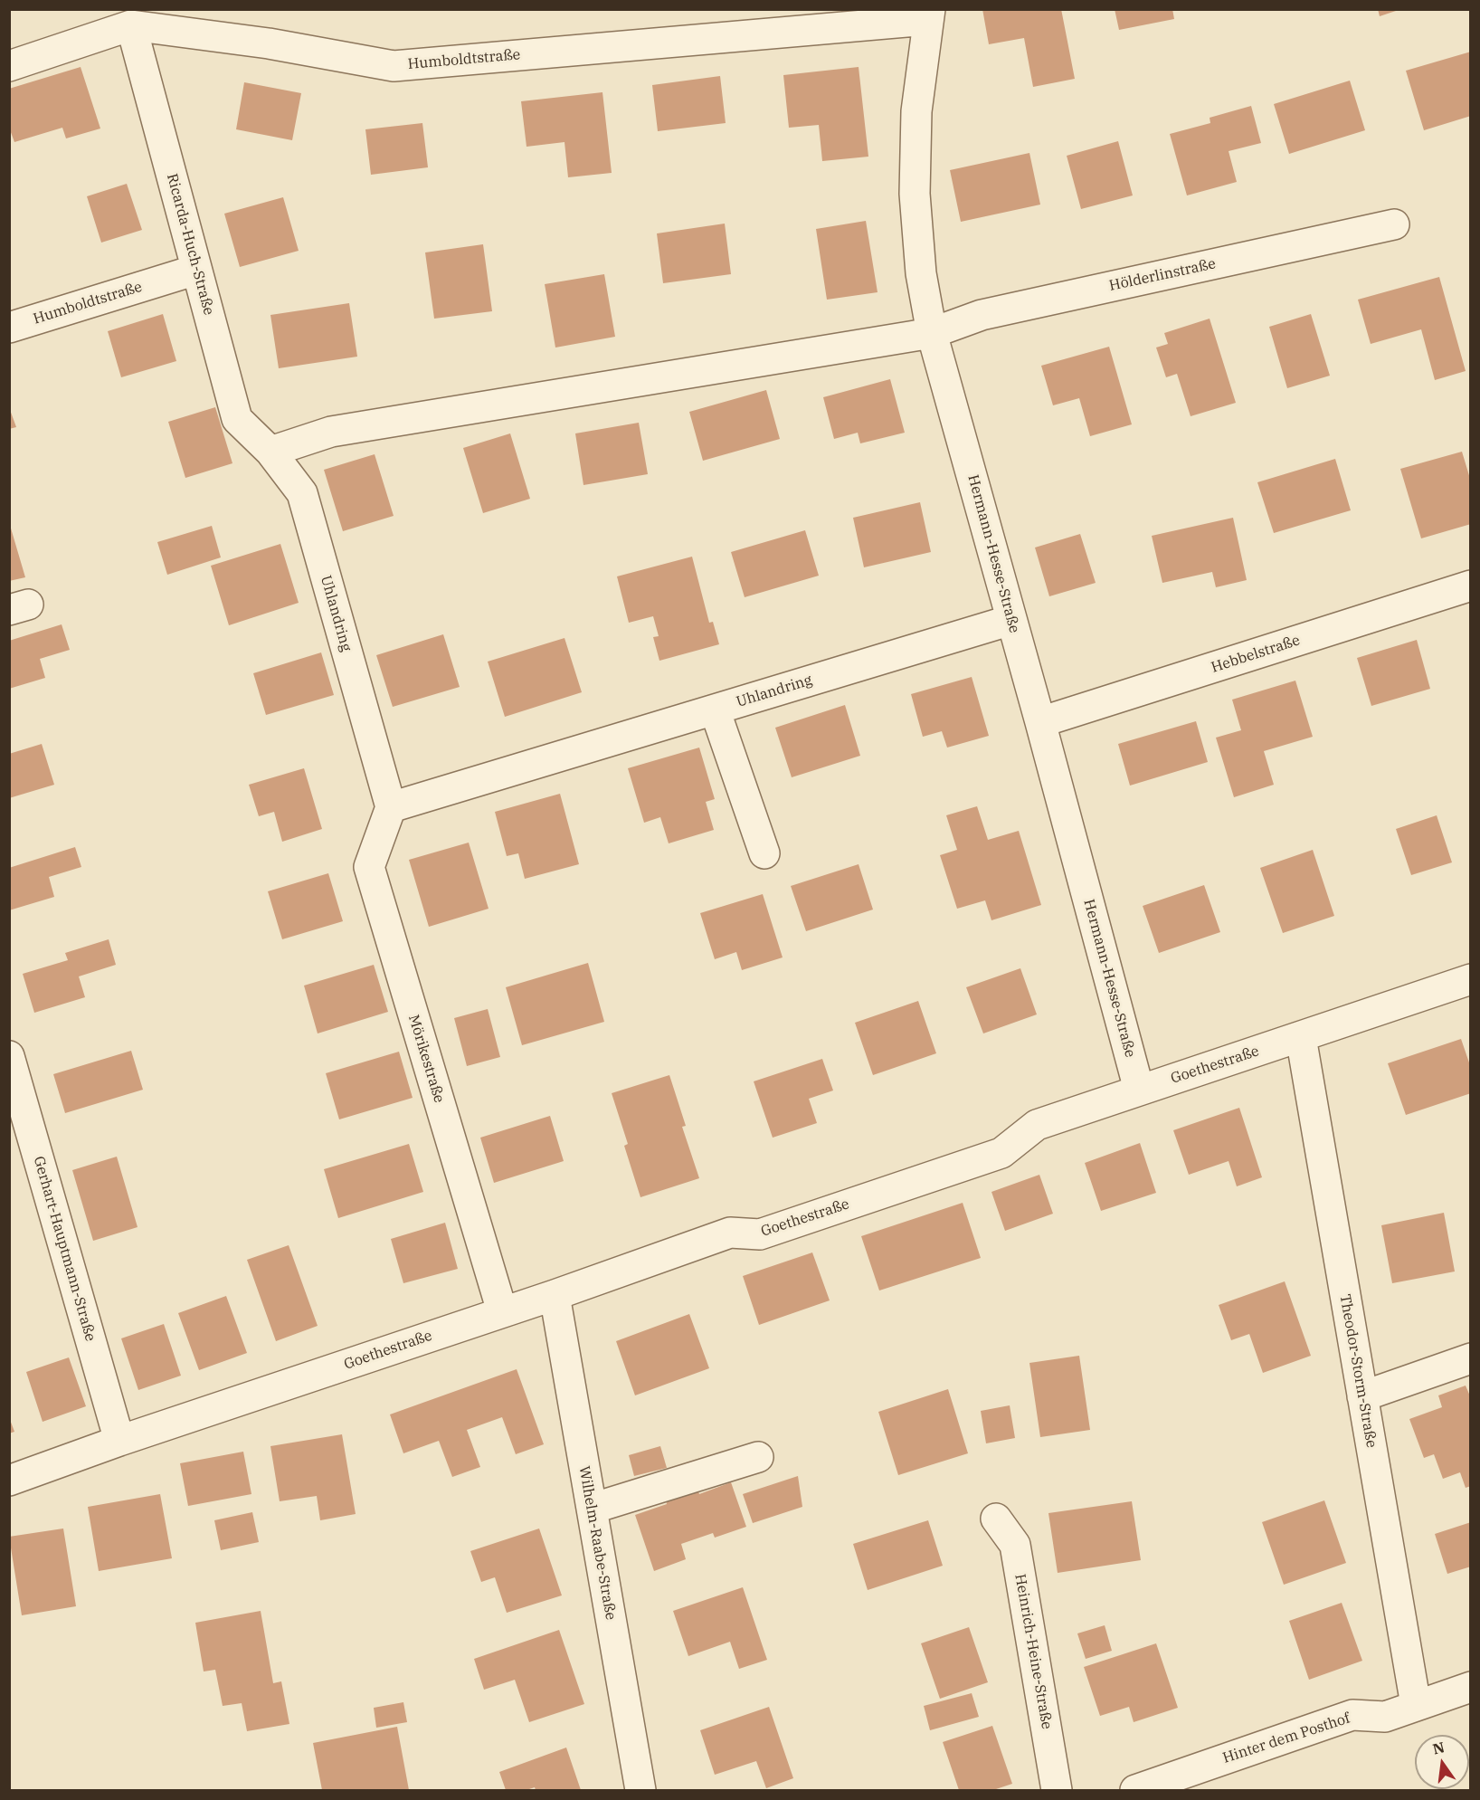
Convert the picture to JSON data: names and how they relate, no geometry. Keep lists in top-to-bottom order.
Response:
{
  "streets": {
    "street": [
      "Humboldtstraße",
      "Ricarda-Huch-Straße",
      "Hölderlinstraße",
      "Hermann-Hesse-Straße",
      "Uhlandring",
      "Hebbelstraße",
      "Mörikestraße",
      "Goethestraße",
      "Gerhart-Hauptmann-Straße",
      "Theodor-Storm-Straße",
      "Wilhelm-Raabe-Straße",
      "Heinrich-Heine-Straße",
      "Hinter dem Posthof"
    ]
  },
  "crossings": [
    ["Humboldtstraße", "Ricarda-Huch-Straße"],
    ["Humboldtstraße", "Hermann-Hesse-Straße"],
    ["Ricarda-Huch-Straße", "Uhlandring"],
    ["Hölderlinstraße", "Hermann-Hesse-Straße"],
    ["Hermann-Hesse-Straße", "Uhlandring"],
    ["Hermann-Hesse-Straße", "Hebbelstraße"],
    ["Hermann-Hesse-Straße", "Goethestraße"],
    ["Uhlandring", "Mörikestraße"],
    ["Mörikestraße", "Goethestraße"],
    ["Goethestraße", "Gerhart-Hauptmann-Straße"],
    ["Goethestraße", "Theodor-Storm-Straße"],
    ["Goethestraße", "Wilhelm-Raabe-Straße"],
    ["Theodor-Storm-Straße", "Hinter dem Posthof"]
  ],
  "north": "top"
}
